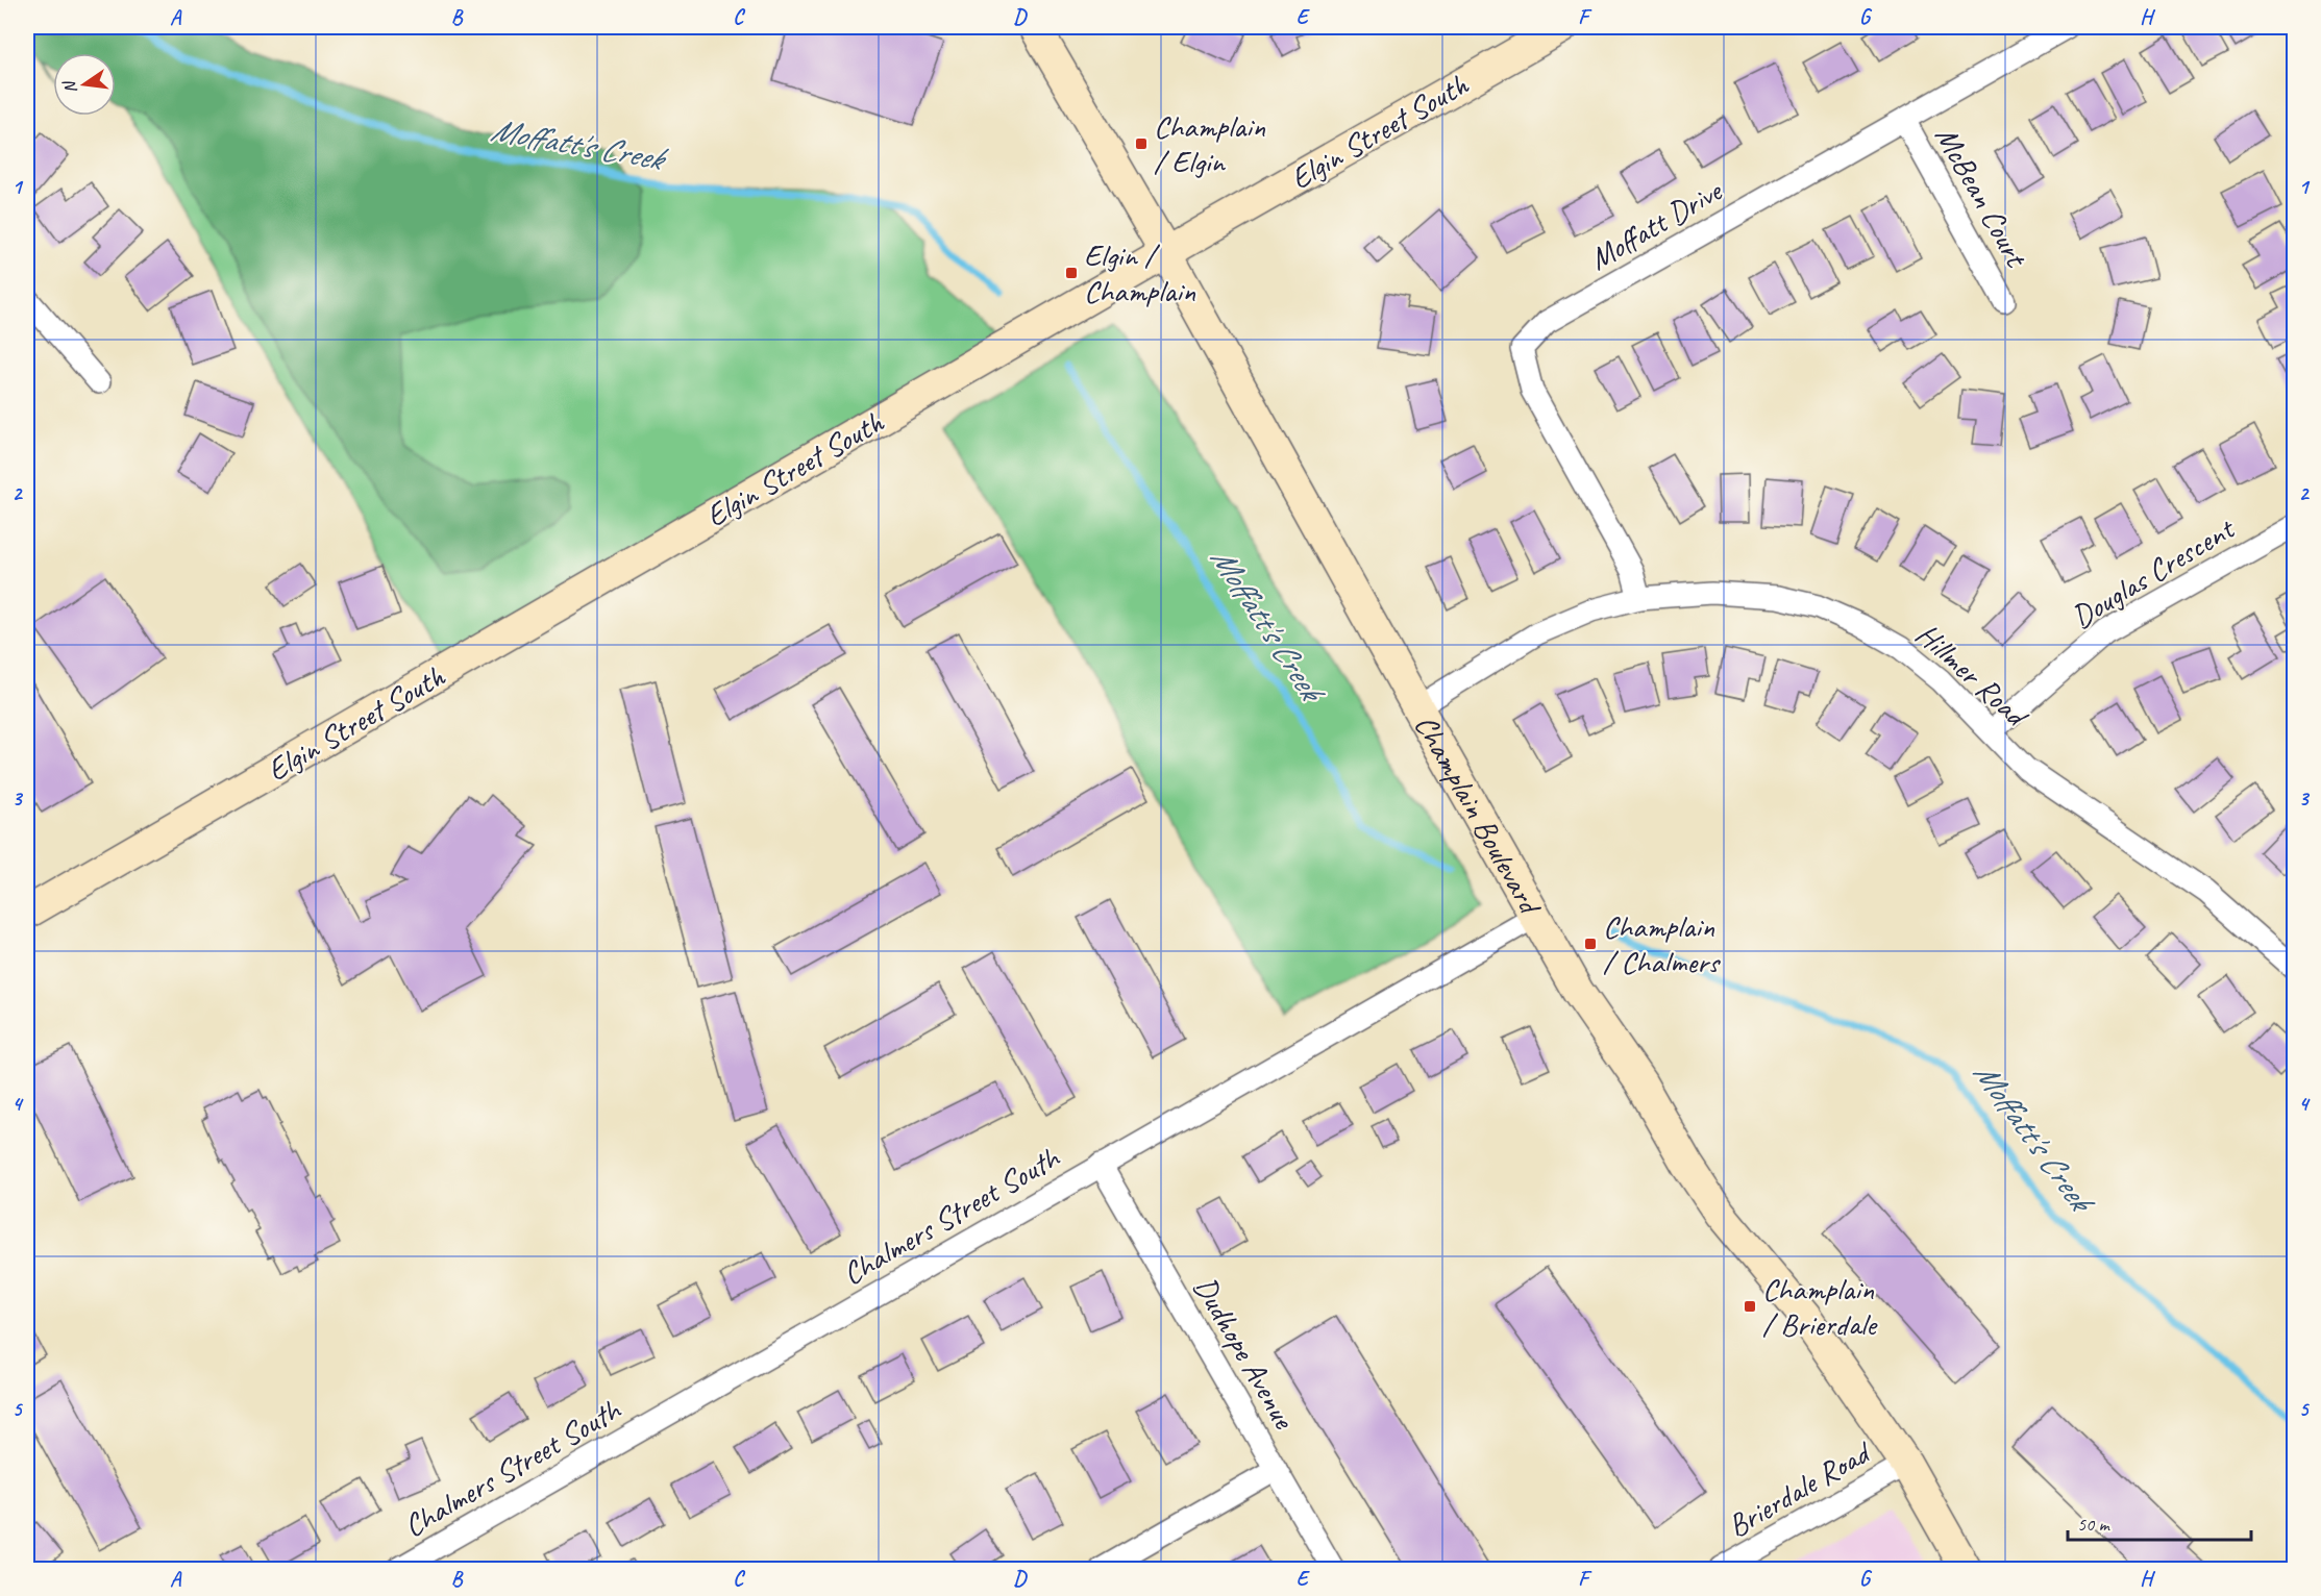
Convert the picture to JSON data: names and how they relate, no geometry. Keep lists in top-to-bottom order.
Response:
{
  "streets": {
    "street": [
      "Elgin Street South",
      "McBean Court",
      "Moffatt Drive",
      "Douglas Crescent",
      "Hillmer Road",
      "Champlain Boulevard",
      "Chalmers Street South",
      "Dudhope Avenue",
      "Brierdale Road"
    ]
  },
  "crossings": [
    ["Elgin Street South", "Champlain Boulevard"],
    ["McBean Court", "Moffatt Drive"],
    ["Moffatt Drive", "Hillmer Road"],
    ["Douglas Crescent", "Hillmer Road"],
    ["Hillmer Road", "Champlain Boulevard"],
    ["Champlain Boulevard", "Chalmers Street South"],
    ["Champlain Boulevard", "Brierdale Road"],
    ["Chalmers Street South", "Dudhope Avenue"]
  ],
  "water": ["Moffatt's Creek"],
  "places": {
    "transit": [
      "Champlain / Elgin",
      "Elgin / Champlain",
      "Champlain / Chalmers",
      "Champlain / Brierdale"
    ]
  },
  "scale_bar": "50 m",
  "north": "left",
  "grid": {
    "columns": [
      "A",
      "B",
      "C",
      "D",
      "E",
      "F",
      "G",
      "H"
    ],
    "rows": [
      "1",
      "2",
      "3",
      "4",
      "5"
    ]
  }
}
